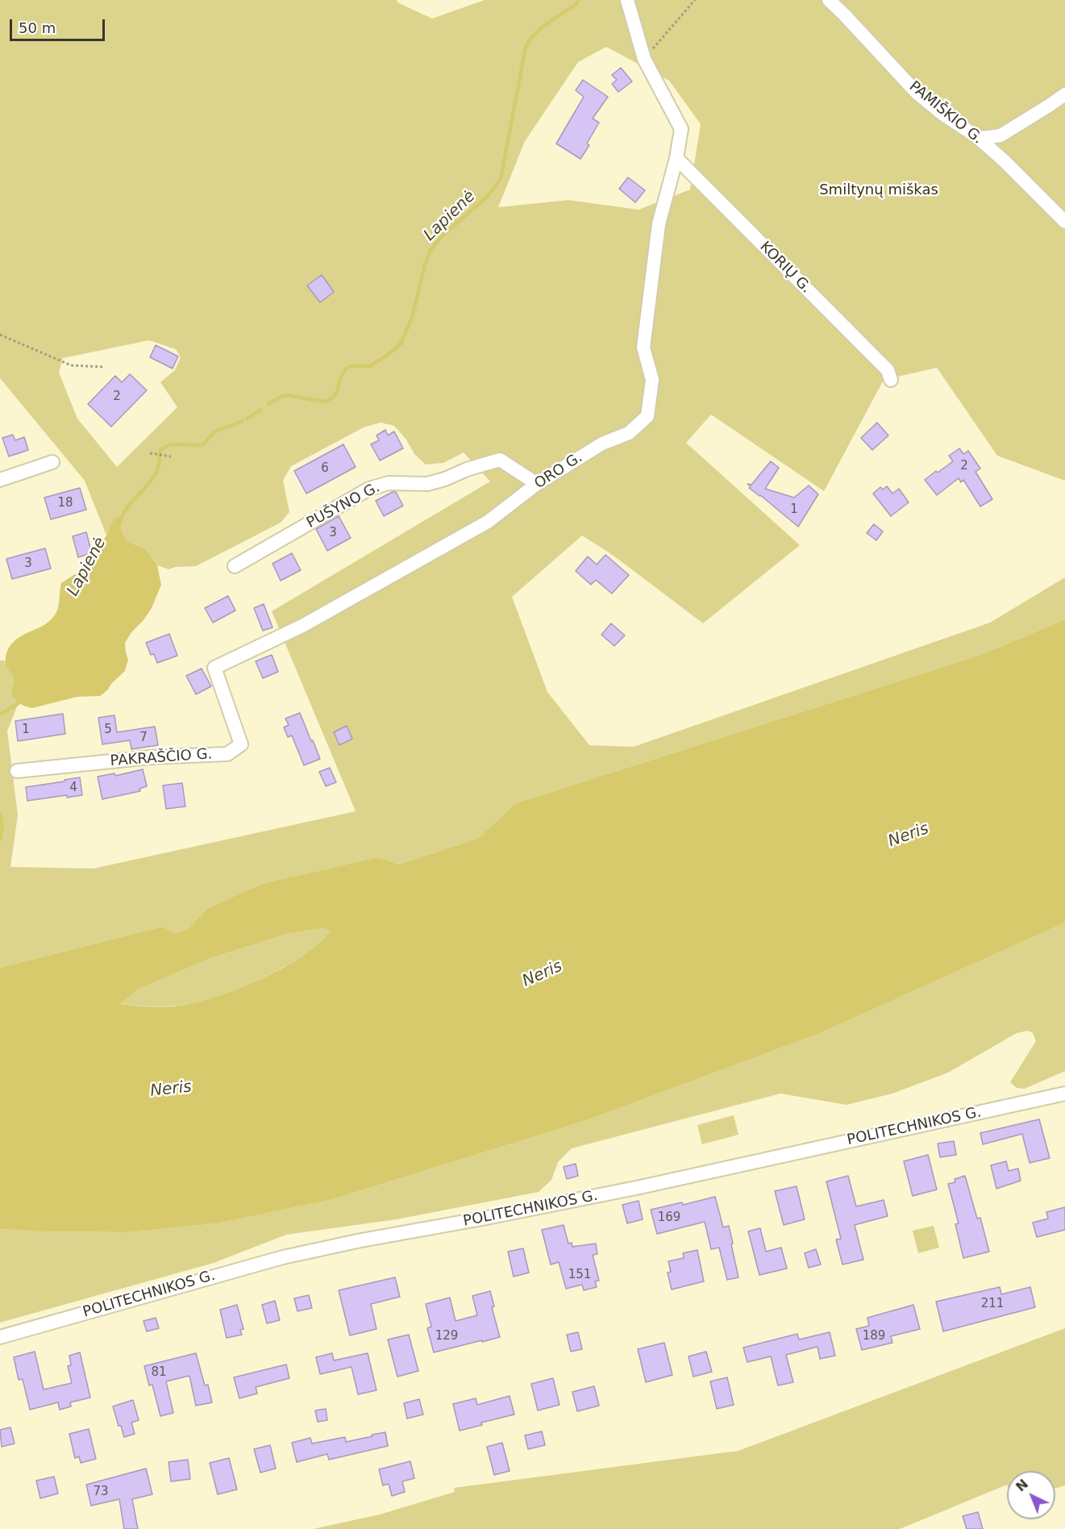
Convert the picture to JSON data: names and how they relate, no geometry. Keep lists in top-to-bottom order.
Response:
{
  "streets": {
    "street": [
      "PAMIŠKIO G.",
      "KORIŲ G.",
      "ORO G.",
      "PUŠYNO G.",
      "PAKRAŠČIO G.",
      "POLITECHNIKOS G."
    ]
  },
  "crossings": [
    ["KORIŲ G.", "ORO G."],
    ["ORO G.", "PUŠYNO G."],
    ["ORO G.", "PAKRAŠČIO G."]
  ],
  "water": ["Lapienė", "Neris"],
  "parks": ["Smiltynų miškas"],
  "house_numbers": [
    "2",
    "2",
    "6",
    "18",
    "1",
    "3",
    "3",
    "1",
    "5",
    "7",
    "4",
    "169",
    "151",
    "211",
    "129",
    "189",
    "81",
    "73"
  ],
  "scale_bar": "50 m",
  "north": "top left"
}
